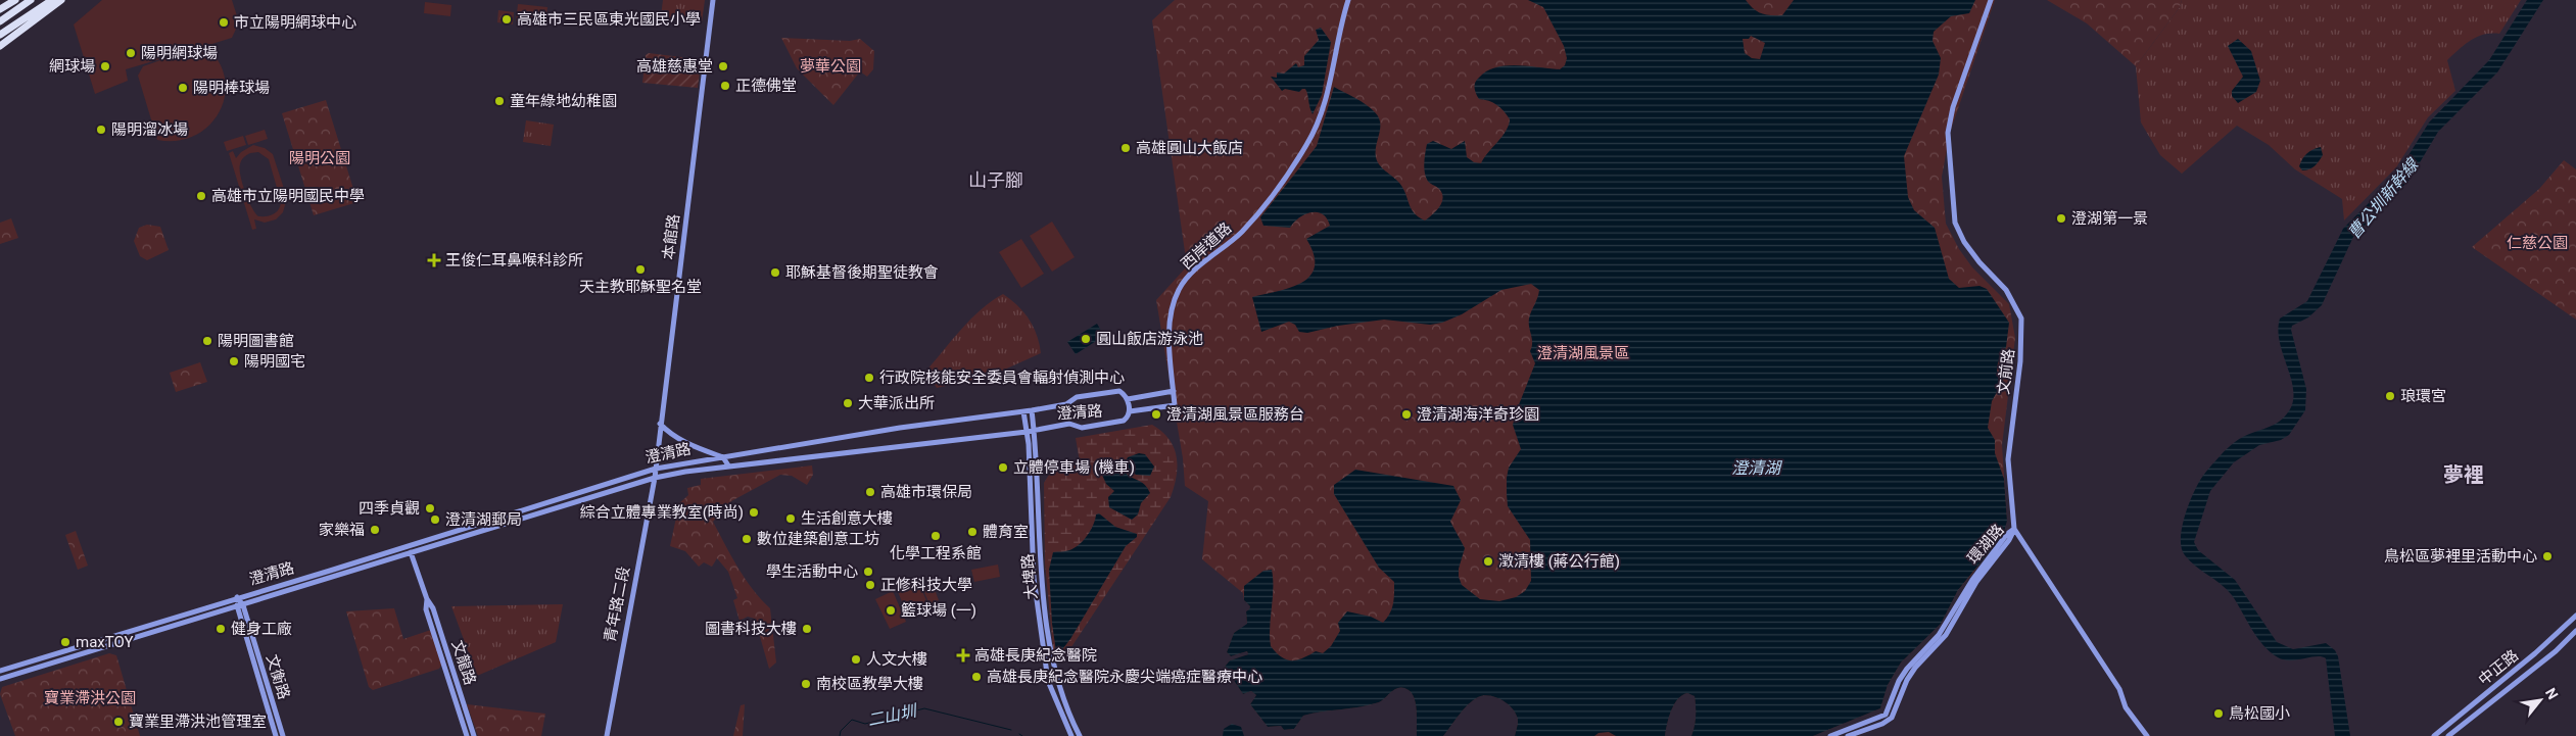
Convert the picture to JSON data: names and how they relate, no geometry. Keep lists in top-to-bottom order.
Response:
{
  "streets": {
    "street": [
      "本館路",
      "西岸道路",
      "文前路",
      "澄清路",
      "環湖路",
      "大埤路",
      "青年路二段",
      "文龍路",
      "中正路",
      "文衡路"
    ]
  },
  "crossings": [
    ["本館路", "澄清路"],
    ["本館路", "青年路二段"],
    ["西岸道路", "澄清路"],
    ["文前路", "環湖路"],
    ["澄清路", "大埤路"],
    ["澄清路", "青年路二段"],
    ["澄清路", "文龍路"],
    ["澄清路", "文衡路"]
  ],
  "districts": ["山子腳", "夢裡"],
  "water": ["曹公圳新幹線", "澄清湖", "二山圳"],
  "parks": [
    "夢華公園",
    "陽明公園",
    "仁慈公園",
    "澄清湖風景區",
    "寶業滯洪公園"
  ],
  "places": {
    "other": [
      "高雄市三民區東光國民小學",
      "市立陽明網球中心",
      "陽明網球場",
      "網球場",
      "高雄慈惠堂",
      "正德佛堂",
      "陽明棒球場",
      "童年綠地幼稚園",
      "陽明溜冰場",
      "高雄圓山大飯店",
      "高雄市立陽明國民中學",
      "澄湖第一景",
      "天主教耶穌聖名堂",
      "耶穌基督後期聖徒教會",
      "圓山飯店游泳池",
      "陽明圖書館",
      "陽明國宅",
      "行政院核能安全委員會輻射偵測中心",
      "琅環宮",
      "大華派出所",
      "澄清湖風景區服務台",
      "澄清湖海洋奇珍園",
      "立體停車場 (機車)",
      "高雄市環保局",
      "四季貞觀",
      "綜合立體專業教室(時尚)",
      "生活創意大樓",
      "澄清湖郵局",
      "家樂福",
      "體育室",
      "化學工程系館",
      "數位建築創意工坊",
      "鳥松區夢裡里活動中心",
      "澂清樓 (蔣公行館)",
      "學生活動中心",
      "正修科技大學",
      "籃球場 (一)",
      "健身工廠",
      "圖書科技大樓",
      "maxTOY",
      "人文大樓",
      "高雄長庚紀念醫院永慶尖端癌症醫療中心",
      "南校區教學大樓",
      "鳥松國小",
      "寶業里滯洪池管理室"
    ],
    "health": ["王俊仁耳鼻喉科診所", "高雄長庚紀念醫院"]
  },
  "north": "top right"
}
